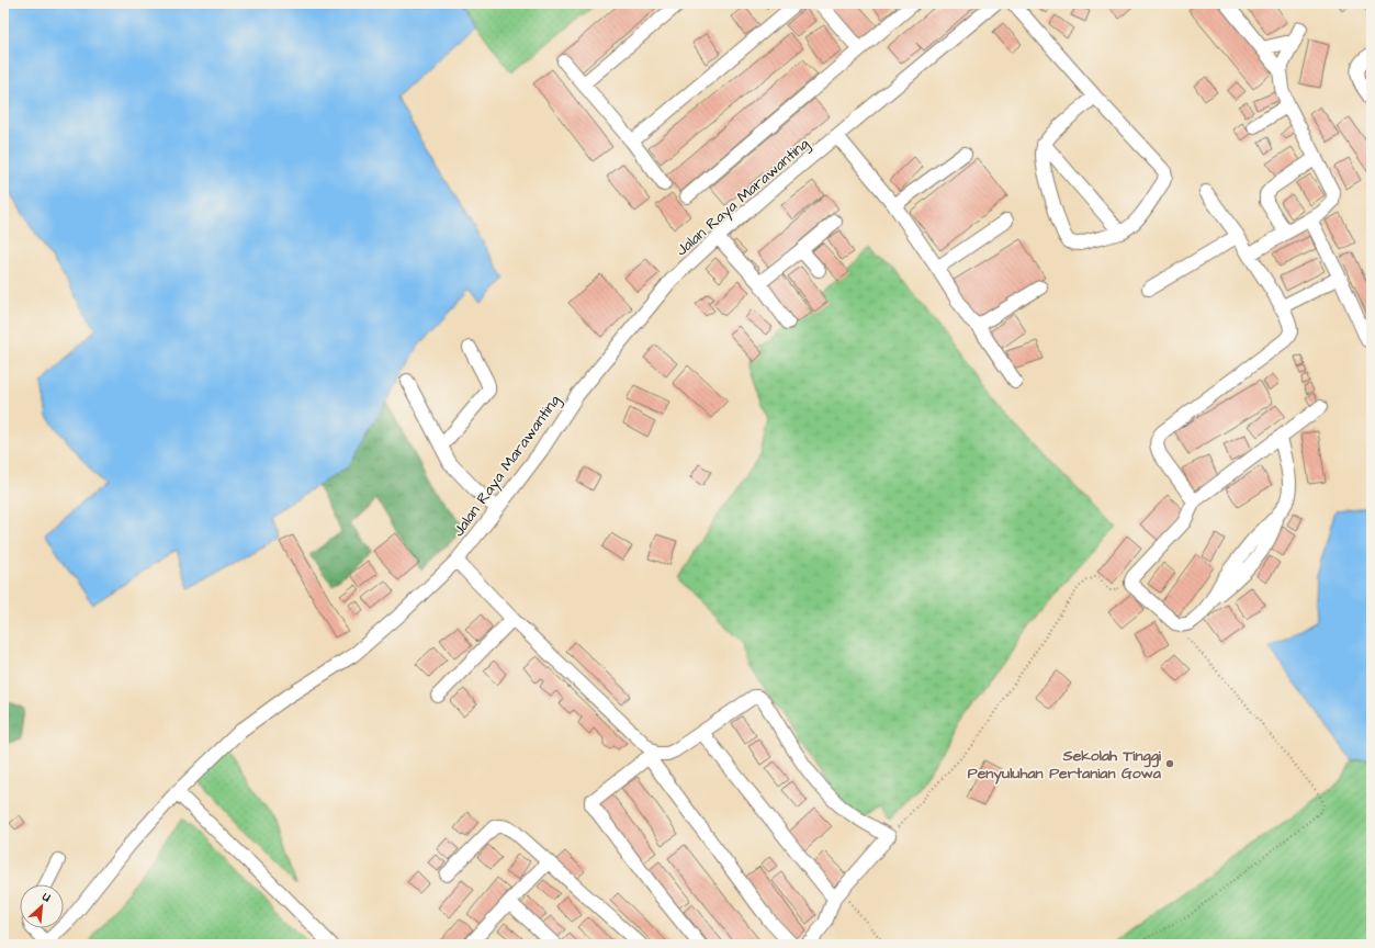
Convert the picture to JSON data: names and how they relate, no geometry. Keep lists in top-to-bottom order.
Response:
{
  "streets": {
    "street": ["Jalan Raya Marawanting"]
  },
  "places": ["Sekolah Tinggi Penyuluhan Pertanian Gowa"],
  "north": "top right"
}
